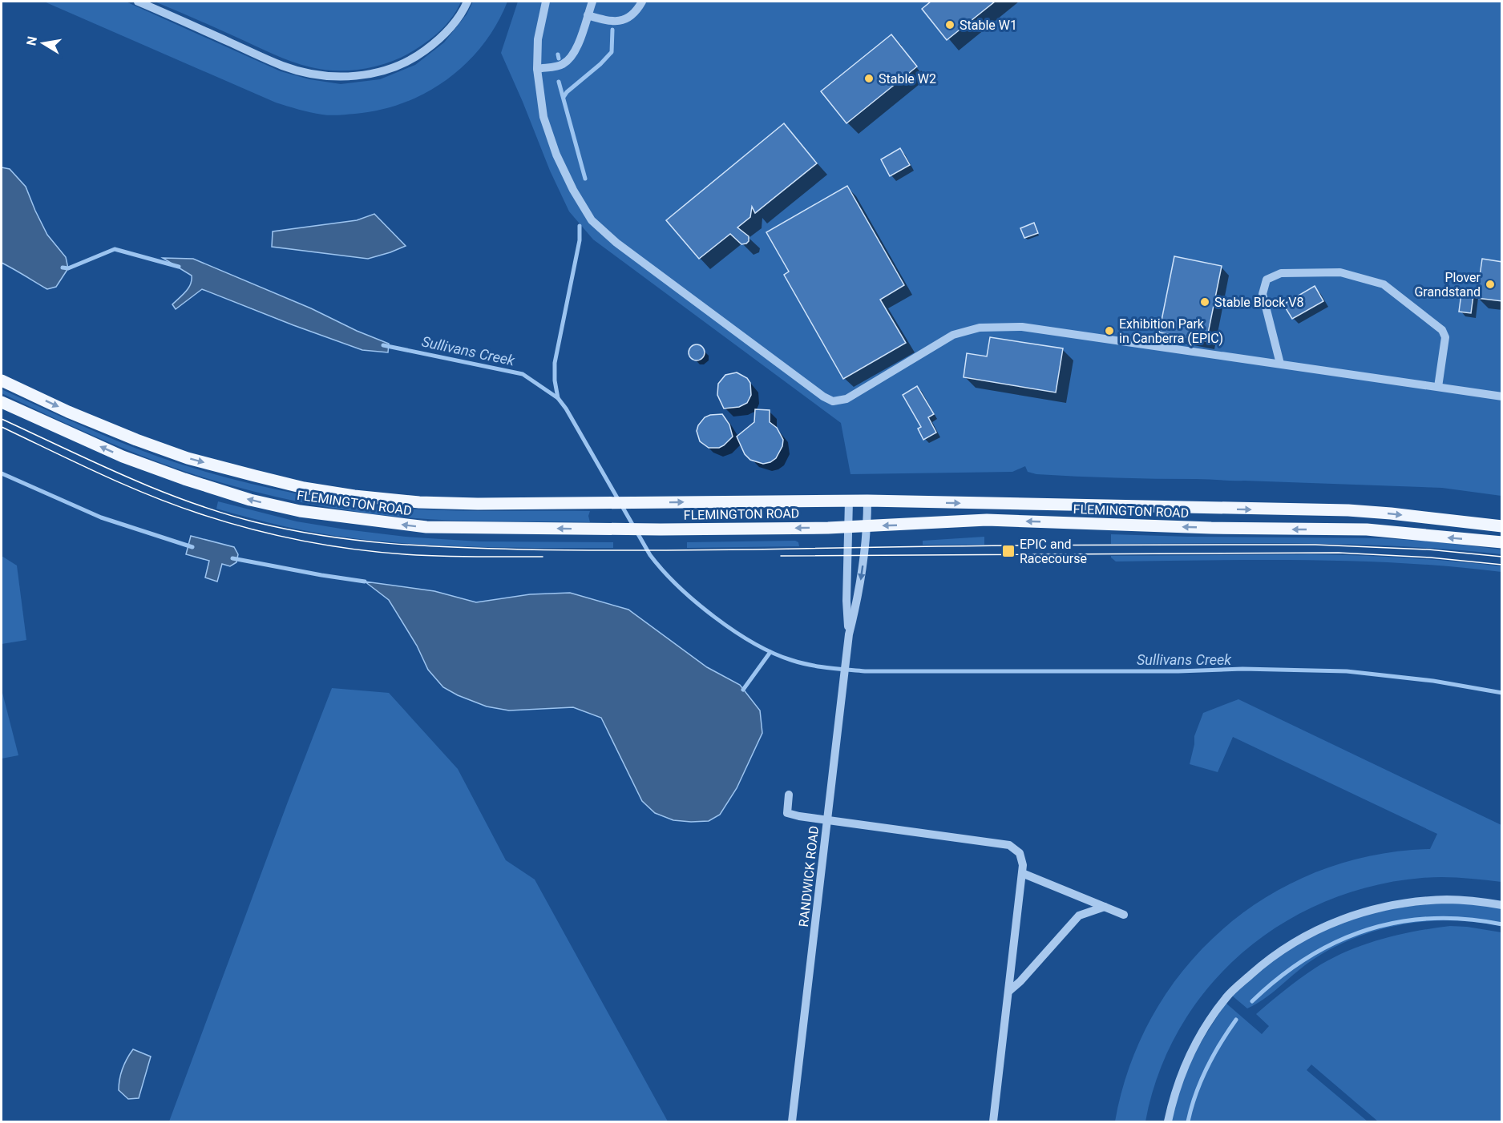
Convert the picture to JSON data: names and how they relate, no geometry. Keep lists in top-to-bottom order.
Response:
{
  "streets": {
    "main road": ["FLEMINGTON ROAD"],
    "street": ["RANDWICK ROAD"]
  },
  "crossings": [
    ["FLEMINGTON ROAD", "RANDWICK ROAD"]
  ],
  "water": ["Sullivans Creek"],
  "places": {
    "other": [
      "Stable W1",
      "Stable W2",
      "Plover Grandstand",
      "Stable Block V8",
      "Exhibition Park in Canberra (EPIC)"
    ],
    "transit": ["EPIC and Racecourse"]
  },
  "north": "left"
}
